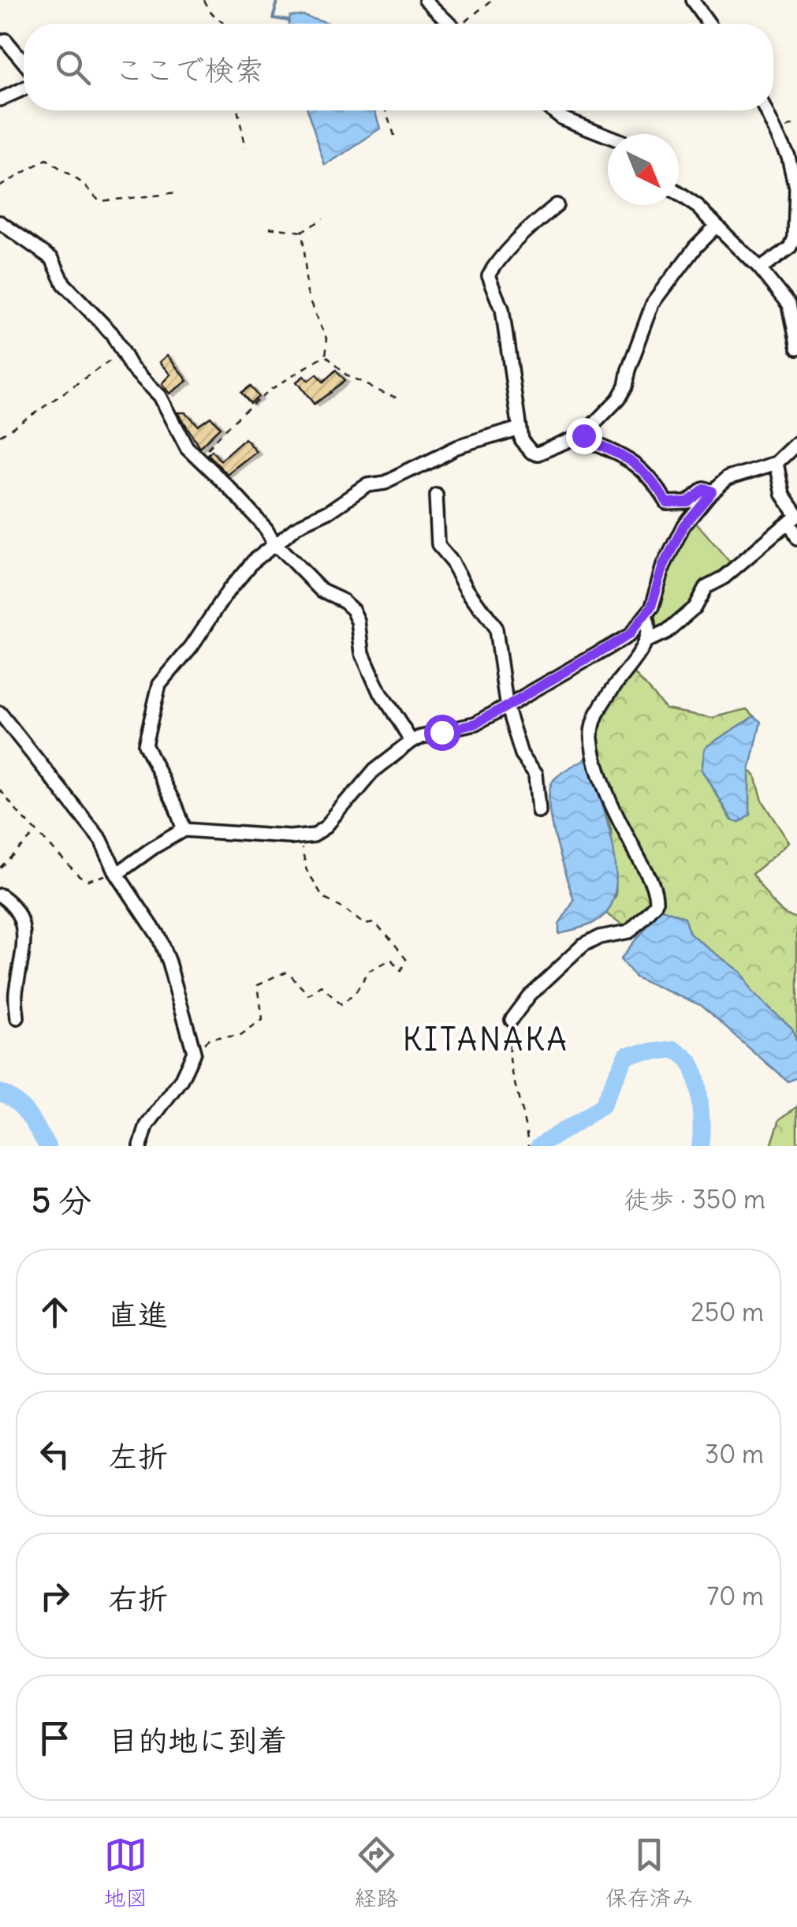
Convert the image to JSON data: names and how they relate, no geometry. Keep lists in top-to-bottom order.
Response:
{
  "districts": ["KITANAKA"],
  "north": "bottom right",
  "page": {
    "search": "ここで検索",
    "heading": ["5 分", "徒歩 · 350 m"],
    "list": [
      ["直進", "250 m"],
      ["左折", "30 m"],
      ["右折", "70 m"],
      "目的地に到着"
    ],
    "nav": ["地図", "経路", "保存済み"]
  }
}
